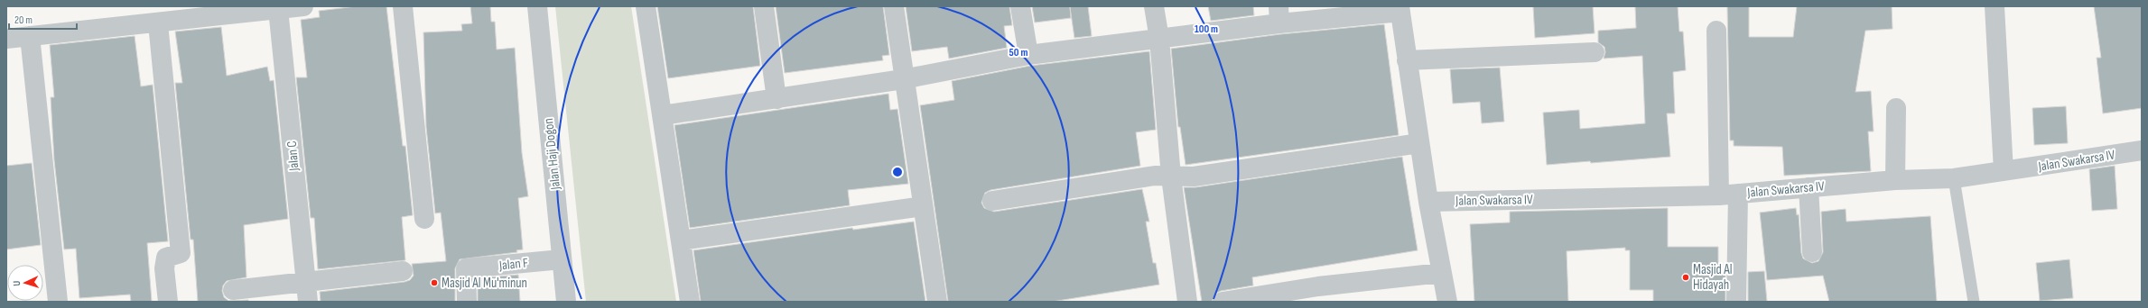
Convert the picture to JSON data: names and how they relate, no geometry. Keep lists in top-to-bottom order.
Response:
{
  "streets": {
    "street": [
      "Jalan Haji Dogon",
      "Jalan C",
      "Jalan Swakarsa IV",
      "Jalan F"
    ]
  },
  "crossings": [
    ["Jalan Haji Dogon", "Jalan F"]
  ],
  "places": ["Masjid Al Hidayah", "Masjid Al Mu'minun"],
  "scale_bar": "20 m",
  "north": "left",
  "rings": ["100 m", "50 m"]
}
